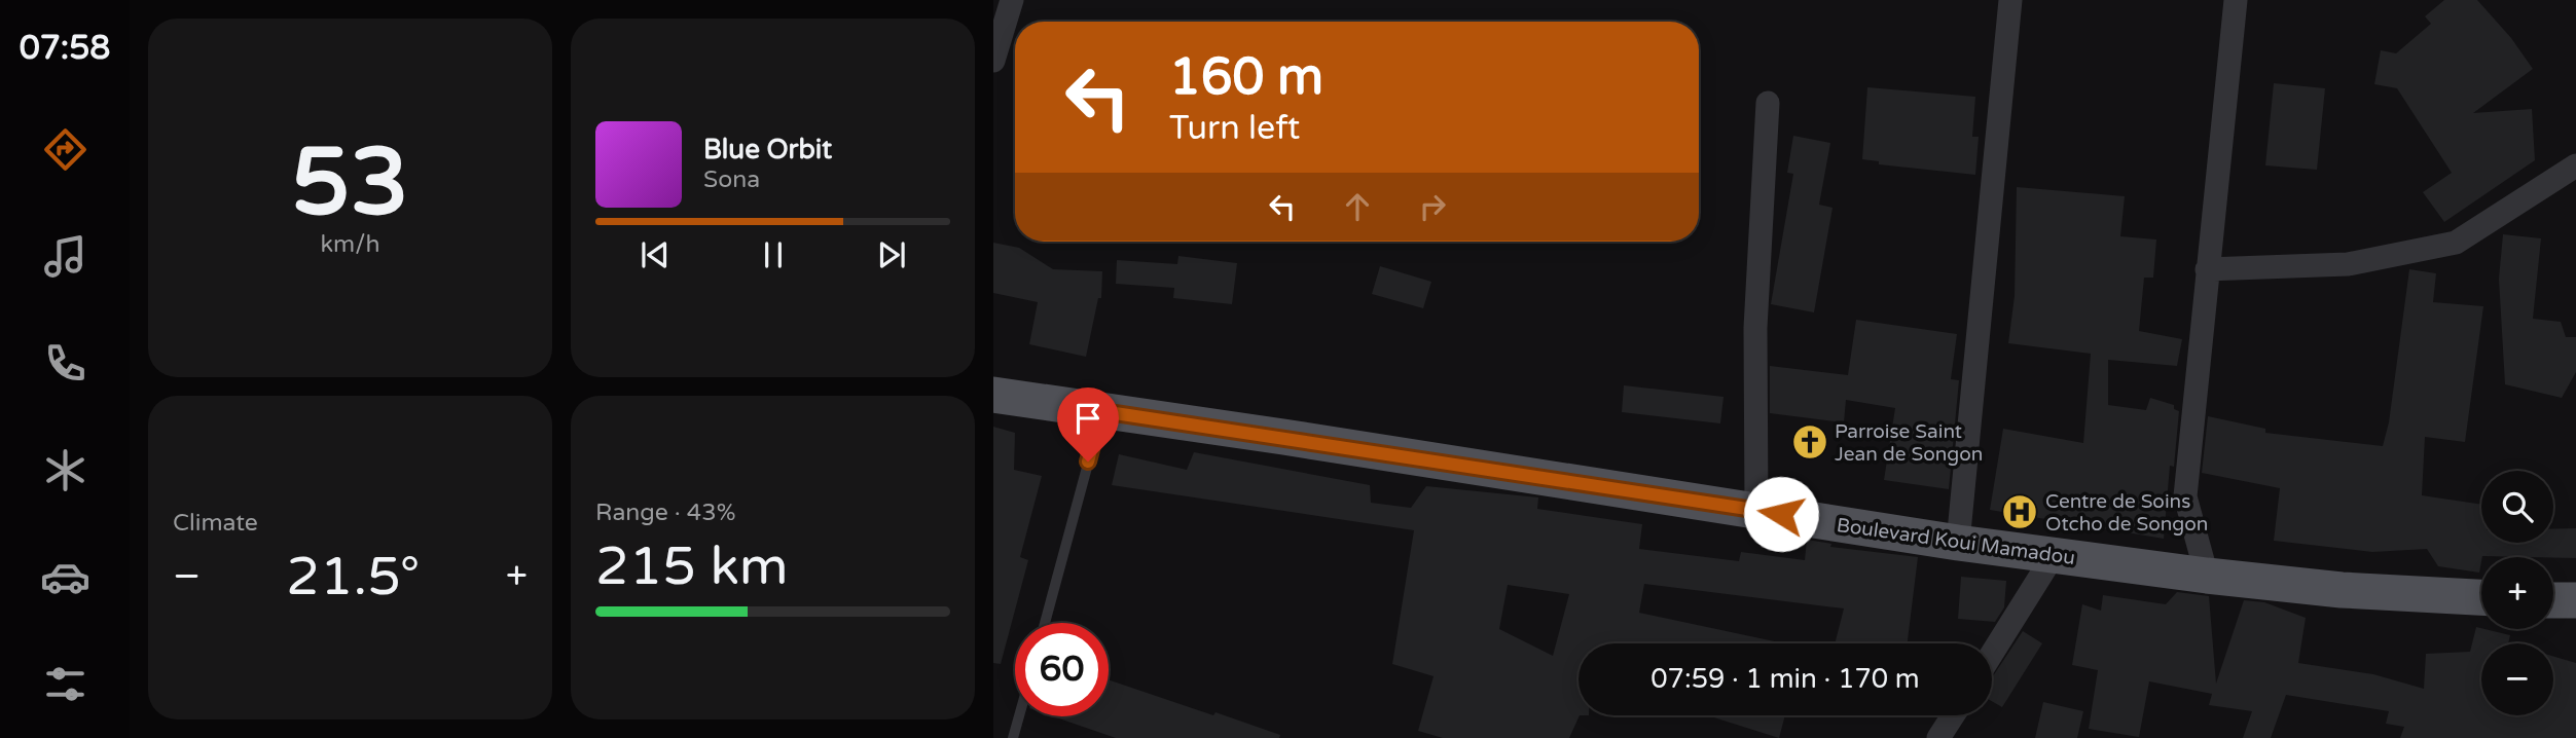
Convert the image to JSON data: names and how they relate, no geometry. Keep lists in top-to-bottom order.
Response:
{
  "streets": {
    "main road": ["Boulevard Koui Mamadou"]
  },
  "places": {
    "church": ["Parroise Saint Jean de Songon"],
    "hospital": ["Centre de Soins Otcho de Songon"]
  },
  "page": {
    "tabs": "07:58",
    "tile": [
      ["53", "km/h"],
      "Climate",
      ["Range · 43%", "215 km"]
    ],
    "turn": ["160 m", "Turn left"],
    "song": ["Blue Orbit", "Sona"],
    "map_buttons": ["+", "−"],
    "heat": ["−", "21.5°", "+"],
    "limit": "60",
    "trip": "07:59 · 1 min · 170 m"
  }
}
